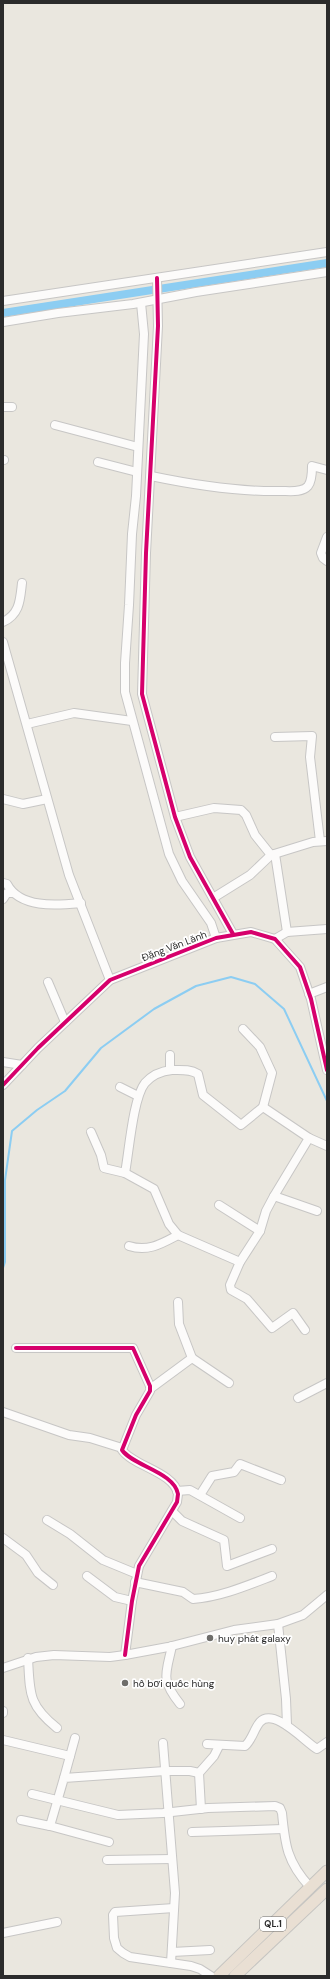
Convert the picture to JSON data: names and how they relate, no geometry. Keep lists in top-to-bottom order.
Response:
{
  "streets": {
    "highway": ["QL.1"],
    "street": ["Đặng Văn Lãnh"]
  },
  "places": ["huy phát galaxy", "hồ bơi quốc hùng"]
}
